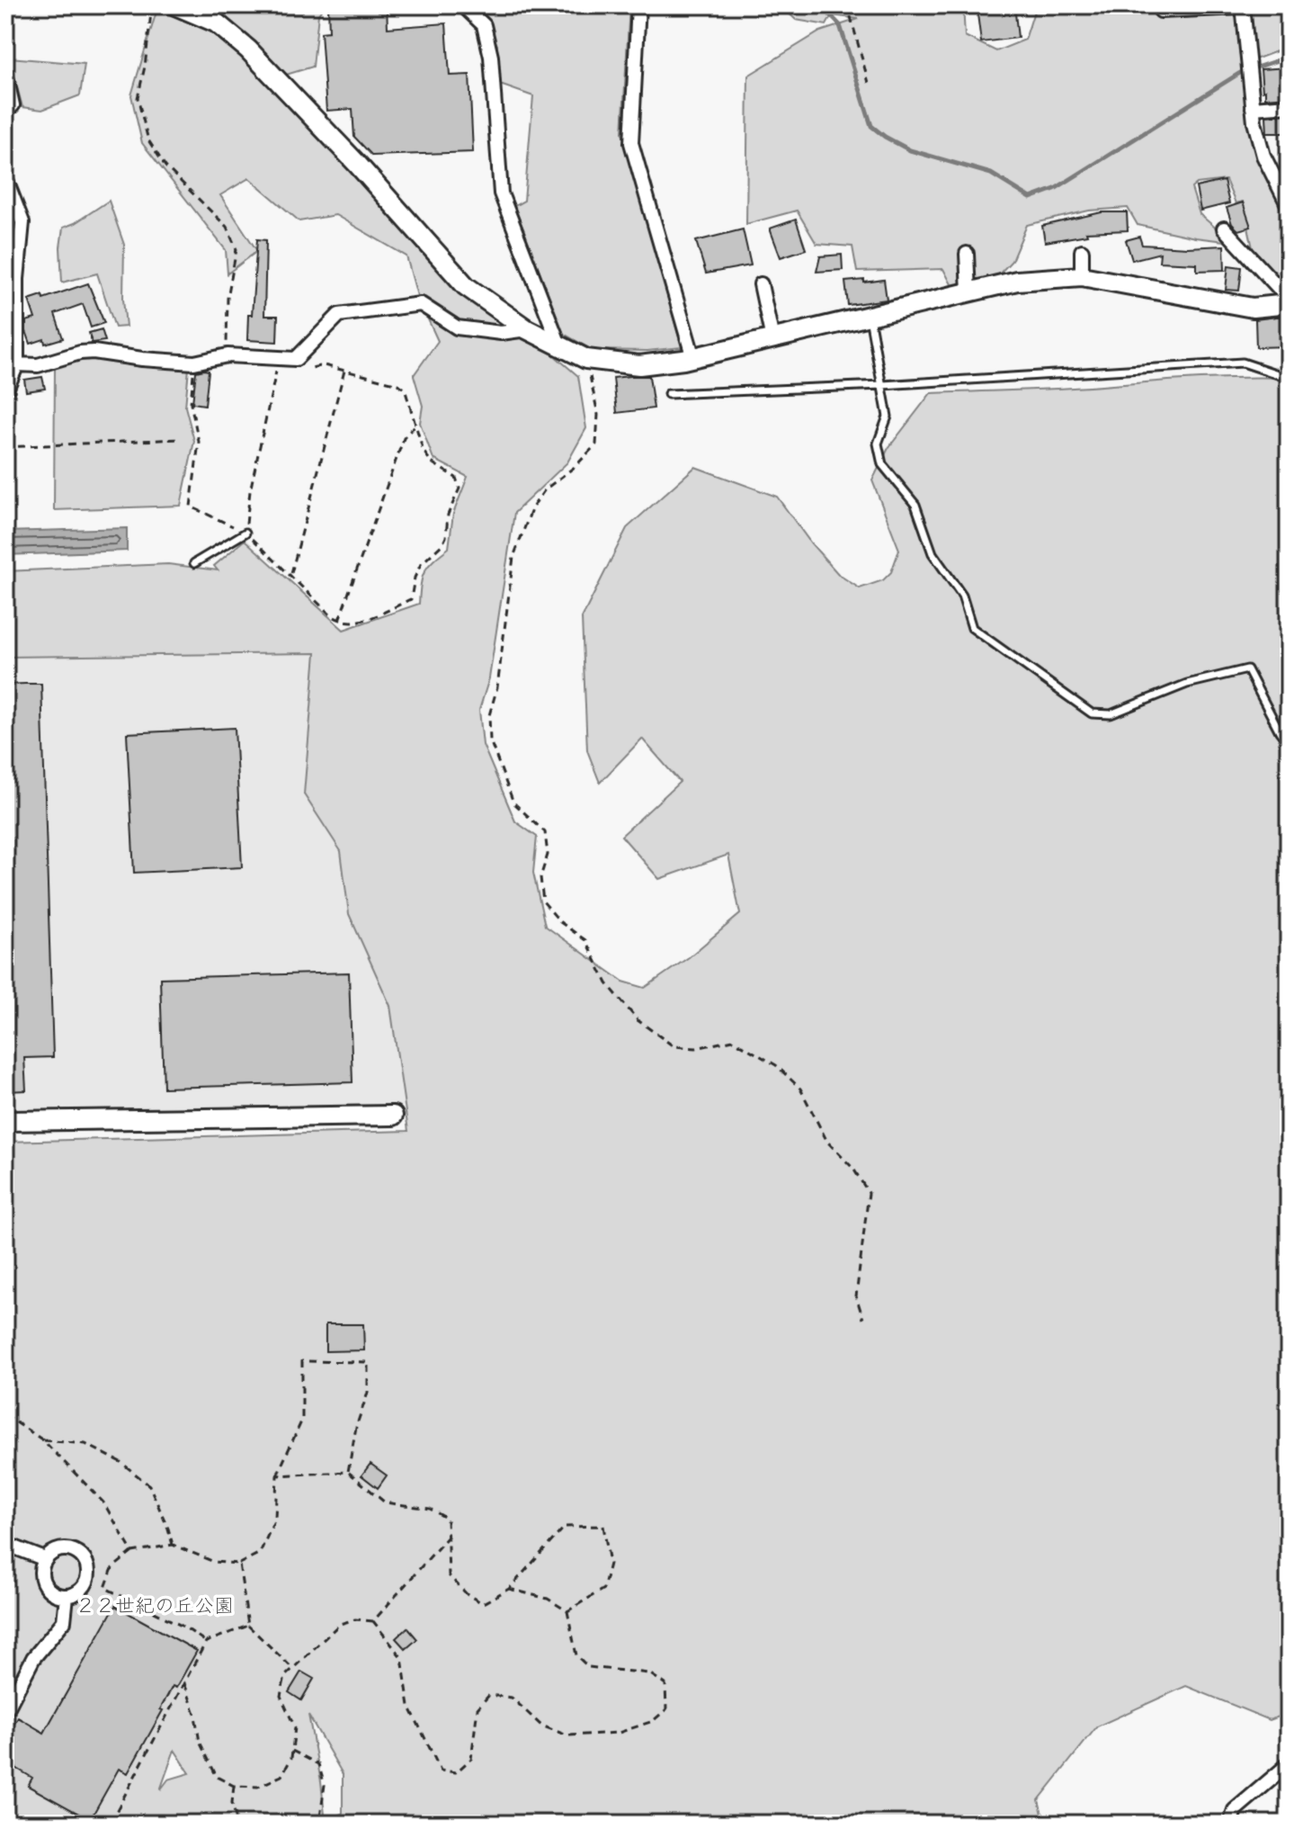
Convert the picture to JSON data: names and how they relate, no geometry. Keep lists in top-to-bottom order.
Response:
{
  "parks": ["２２世紀の丘公園"]
}
